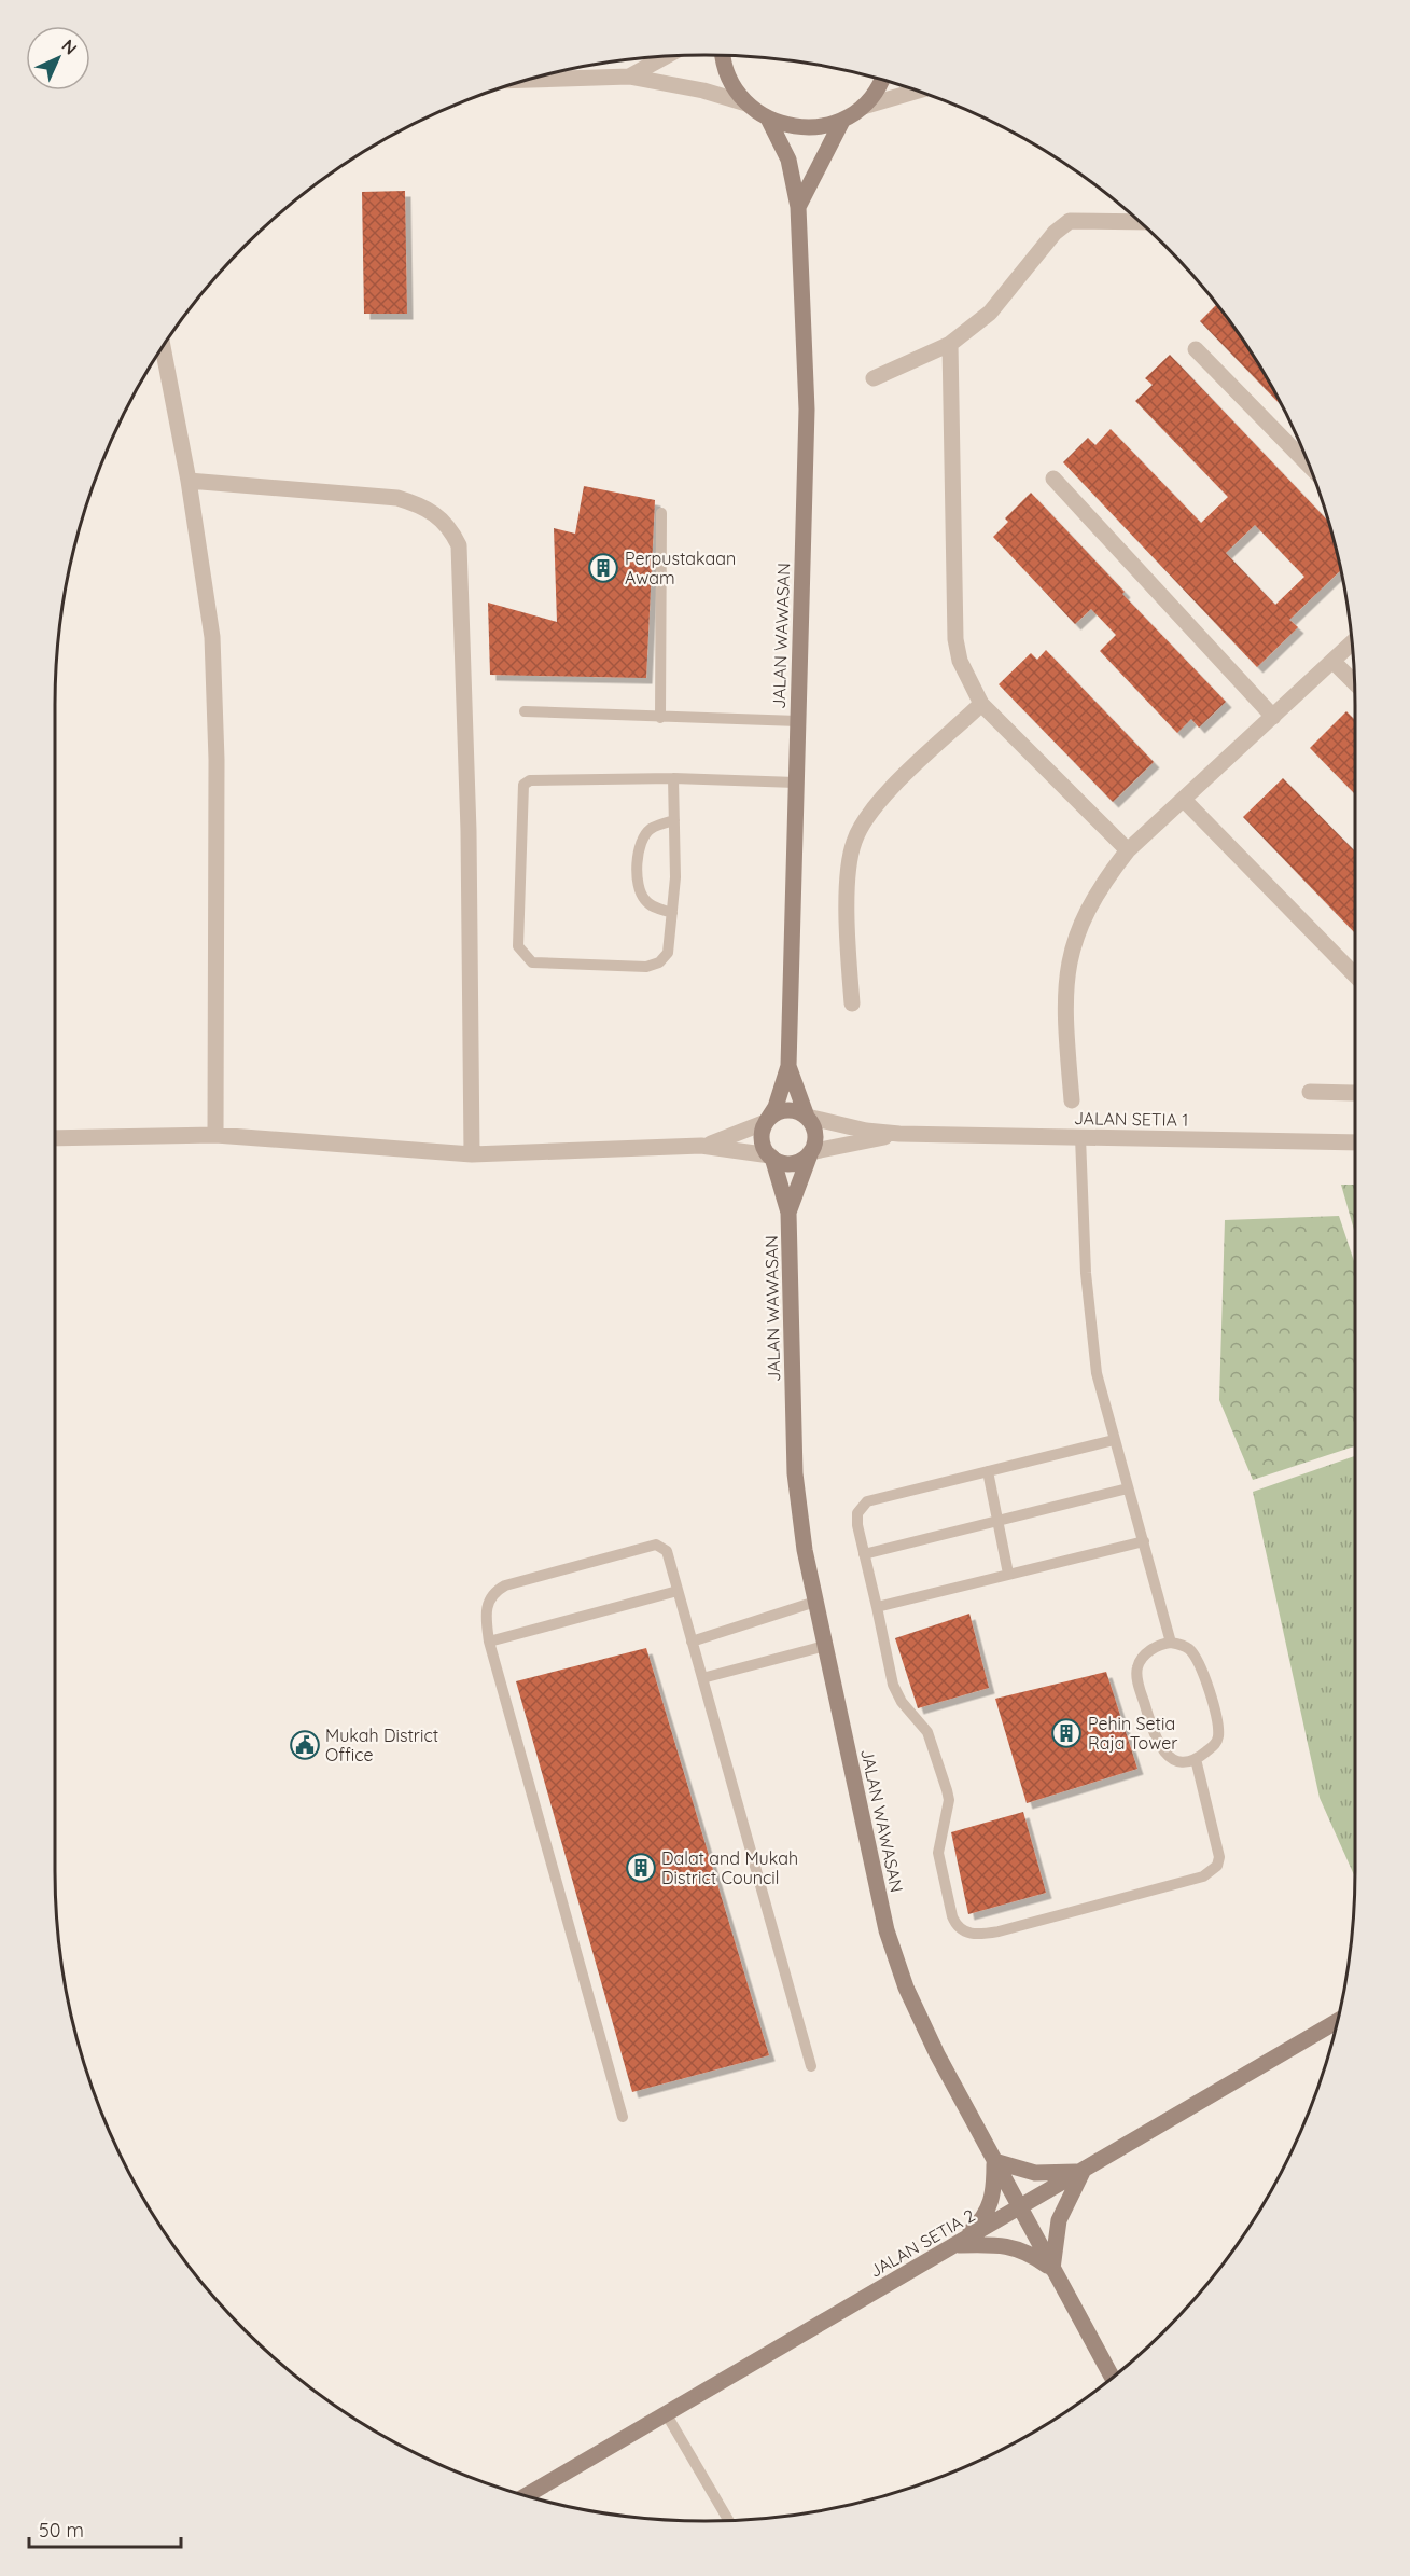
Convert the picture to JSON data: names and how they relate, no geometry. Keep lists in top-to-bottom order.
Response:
{
  "streets": {
    "street": ["JALAN WAWASAN", "JALAN SETIA 1", "JALAN SETIA 2"]
  },
  "crossings": [
    ["JALAN WAWASAN", "JALAN SETIA 1"],
    ["JALAN WAWASAN", "JALAN SETIA 2"]
  ],
  "places": {
    "building": ["Perpustakaan Awam", "Pehin Setia Raja Tower", "Dalat and Mukah District Council"],
    "public building": ["Mukah District Office"]
  },
  "scale_bar": "50 m",
  "north": "top right"
}
